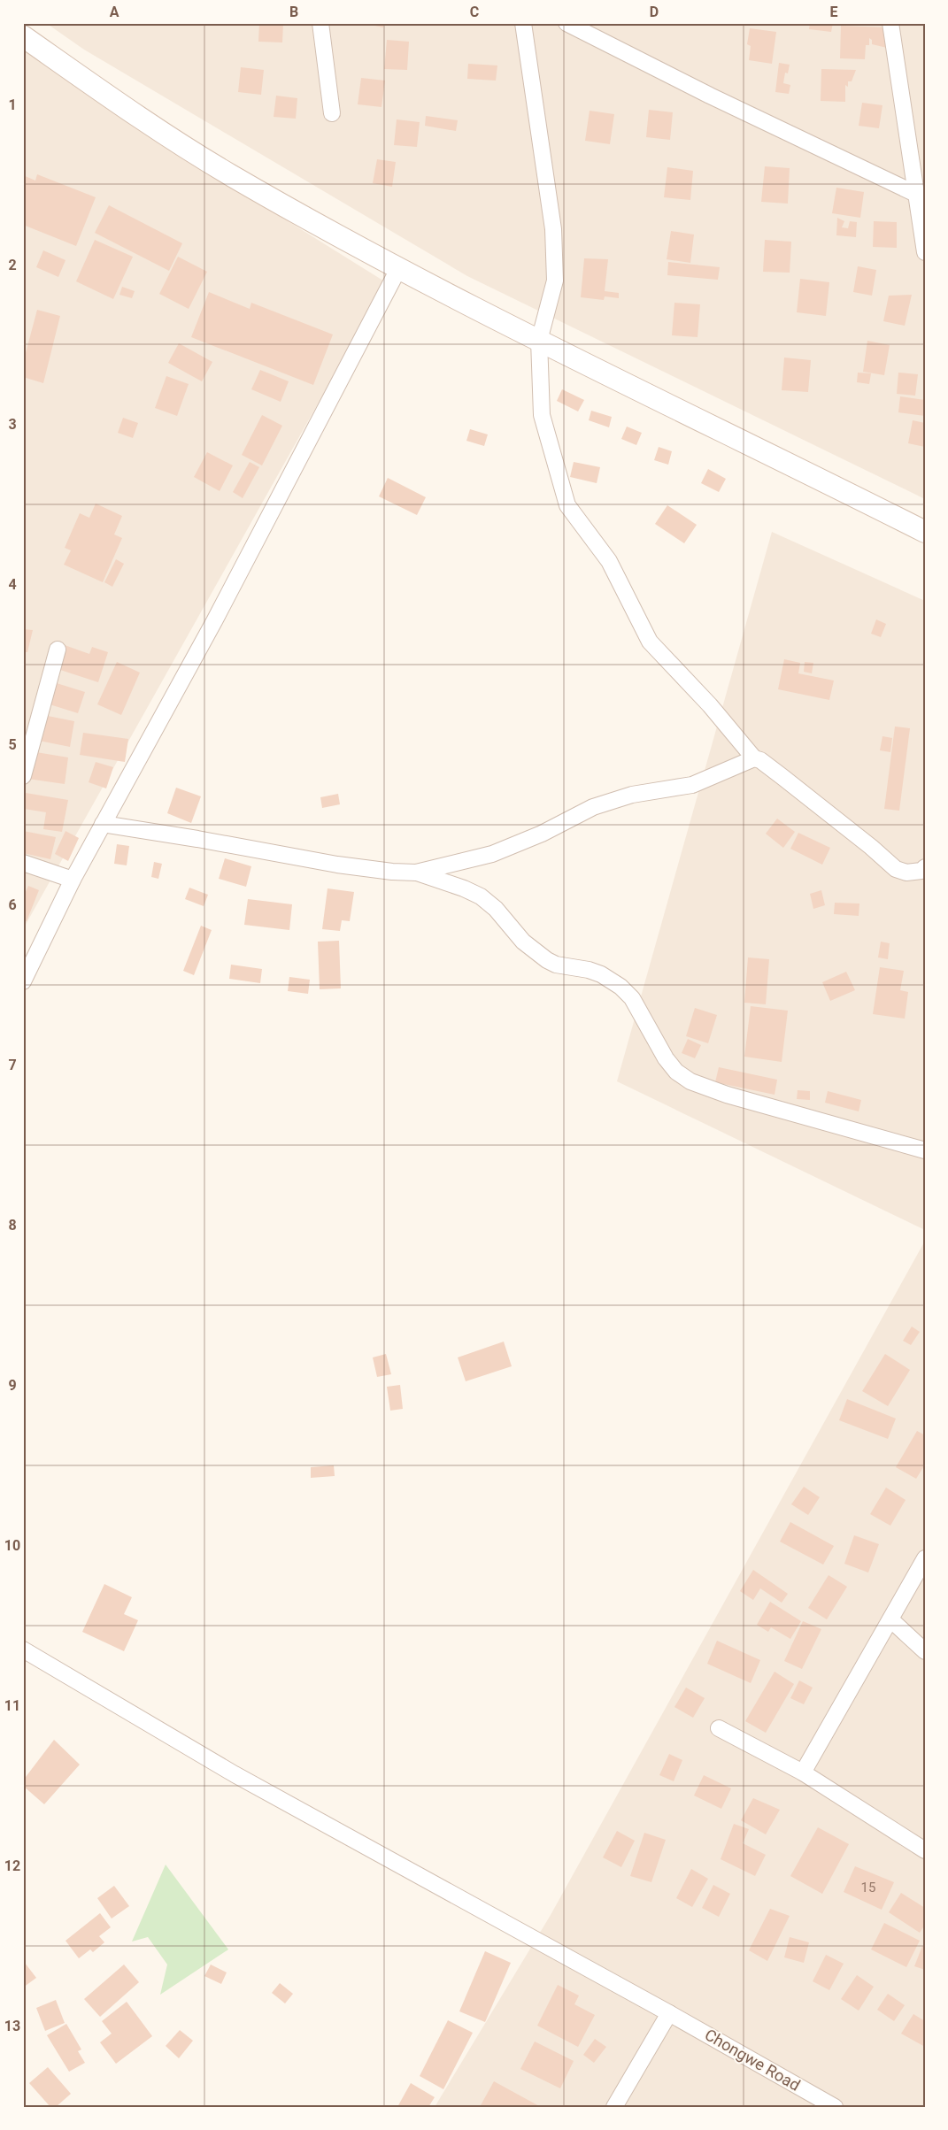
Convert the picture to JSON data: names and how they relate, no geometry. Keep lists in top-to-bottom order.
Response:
{
  "streets": {
    "street": ["Chongwe Road"]
  },
  "house_numbers": ["15"],
  "grid": {
    "columns": [
      "A",
      "B",
      "C",
      "D",
      "E"
    ],
    "rows": [
      "1",
      "2",
      "3",
      "4",
      "5",
      "6",
      "7",
      "8",
      "9",
      "10",
      "11",
      "12",
      "13"
    ]
  }
}
